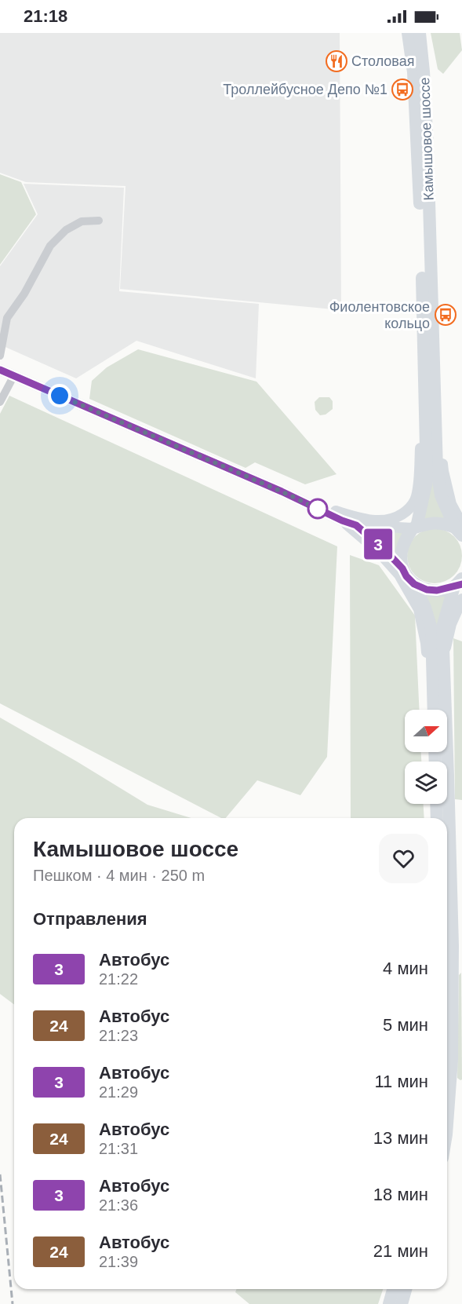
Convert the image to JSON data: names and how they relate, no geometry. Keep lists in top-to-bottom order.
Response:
{
  "streets": {
    "main road": ["Камышовое шоссе"]
  },
  "places": {
    "restaurant": ["Столовая"],
    "bus stop": ["Троллейбусное Депо №1", "Фиолентовское кольцо"]
  },
  "lines": ["bus line 3"],
  "north": "right",
  "page": {
    "status": "21:18",
    "on_map": "3",
    "heading": [
      ["Камышовое шоссе", "Пешком · 4 мин · 250 m"],
      "Отправления"
    ],
    "list": [
      {
        "mark": "3",
        "name": "Автобус",
        "note": "21:22",
        "value": "4 мин"
      },
      {
        "mark": "24",
        "name": "Автобус",
        "note": "21:23",
        "value": "5 мин"
      },
      {
        "mark": "3",
        "name": "Автобус",
        "note": "21:29",
        "value": "11 мин"
      },
      {
        "mark": "24",
        "name": "Автобус",
        "note": "21:31",
        "value": "13 мин"
      },
      {
        "mark": "3",
        "name": "Автобус",
        "note": "21:36",
        "value": "18 мин"
      },
      {
        "mark": "24",
        "name": "Автобус",
        "note": "21:39",
        "value": "21 мин"
      }
    ]
  }
}
